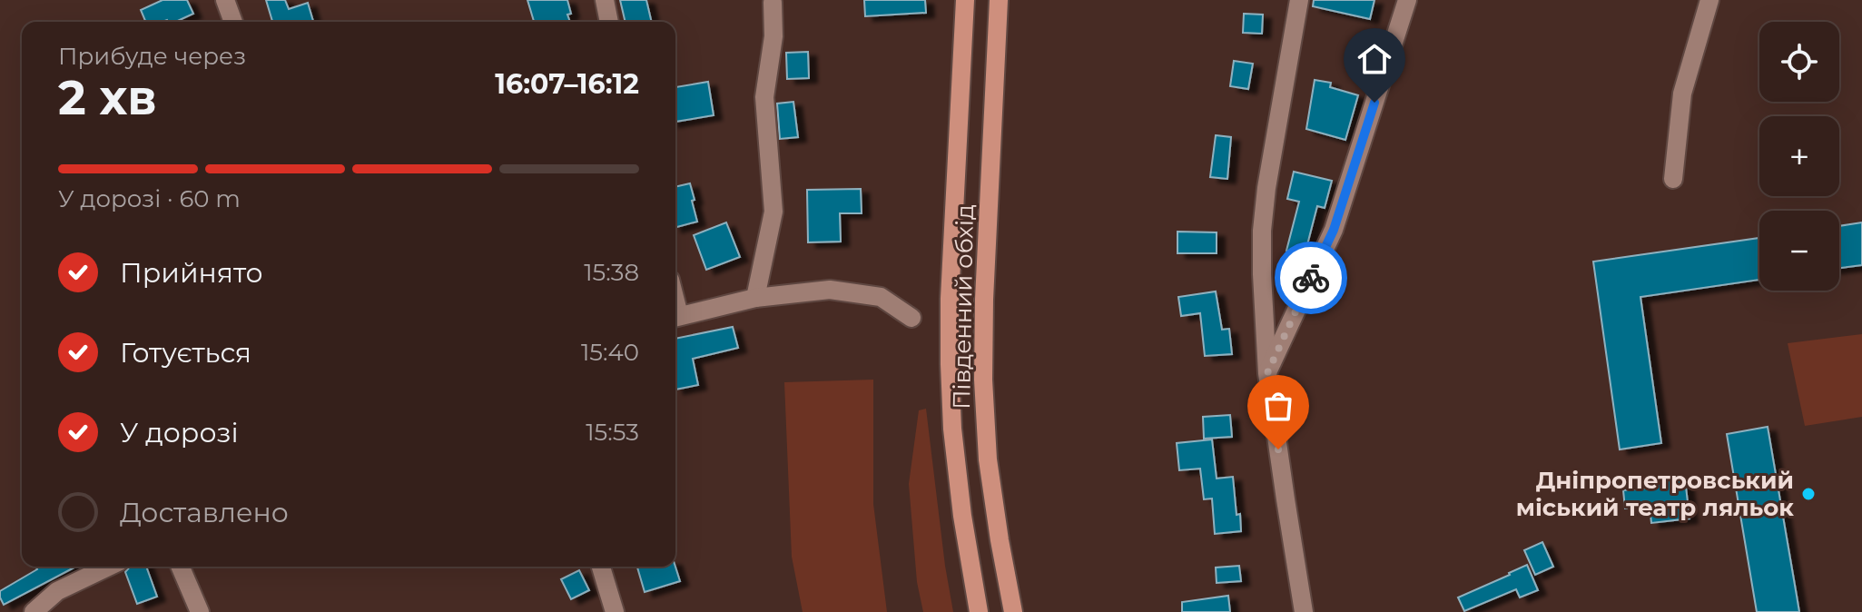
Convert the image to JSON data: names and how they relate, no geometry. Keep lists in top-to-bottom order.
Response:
{
  "streets": {
    "main road": ["Південний обхід"]
  },
  "places": ["Дніпропетровський міський театр ляльок"],
  "page": {
    "map_buttons": ["+", "−"],
    "heading": ["2 хв", "Прибуде через", "16:07–16:12"],
    "bar": "У дорозі · 60 m",
    "list": [
      ["Прийнято", "15:38"],
      ["Готується", "15:40"],
      ["У дорозі", "15:53"],
      "Доставлено"
    ]
  }
}
